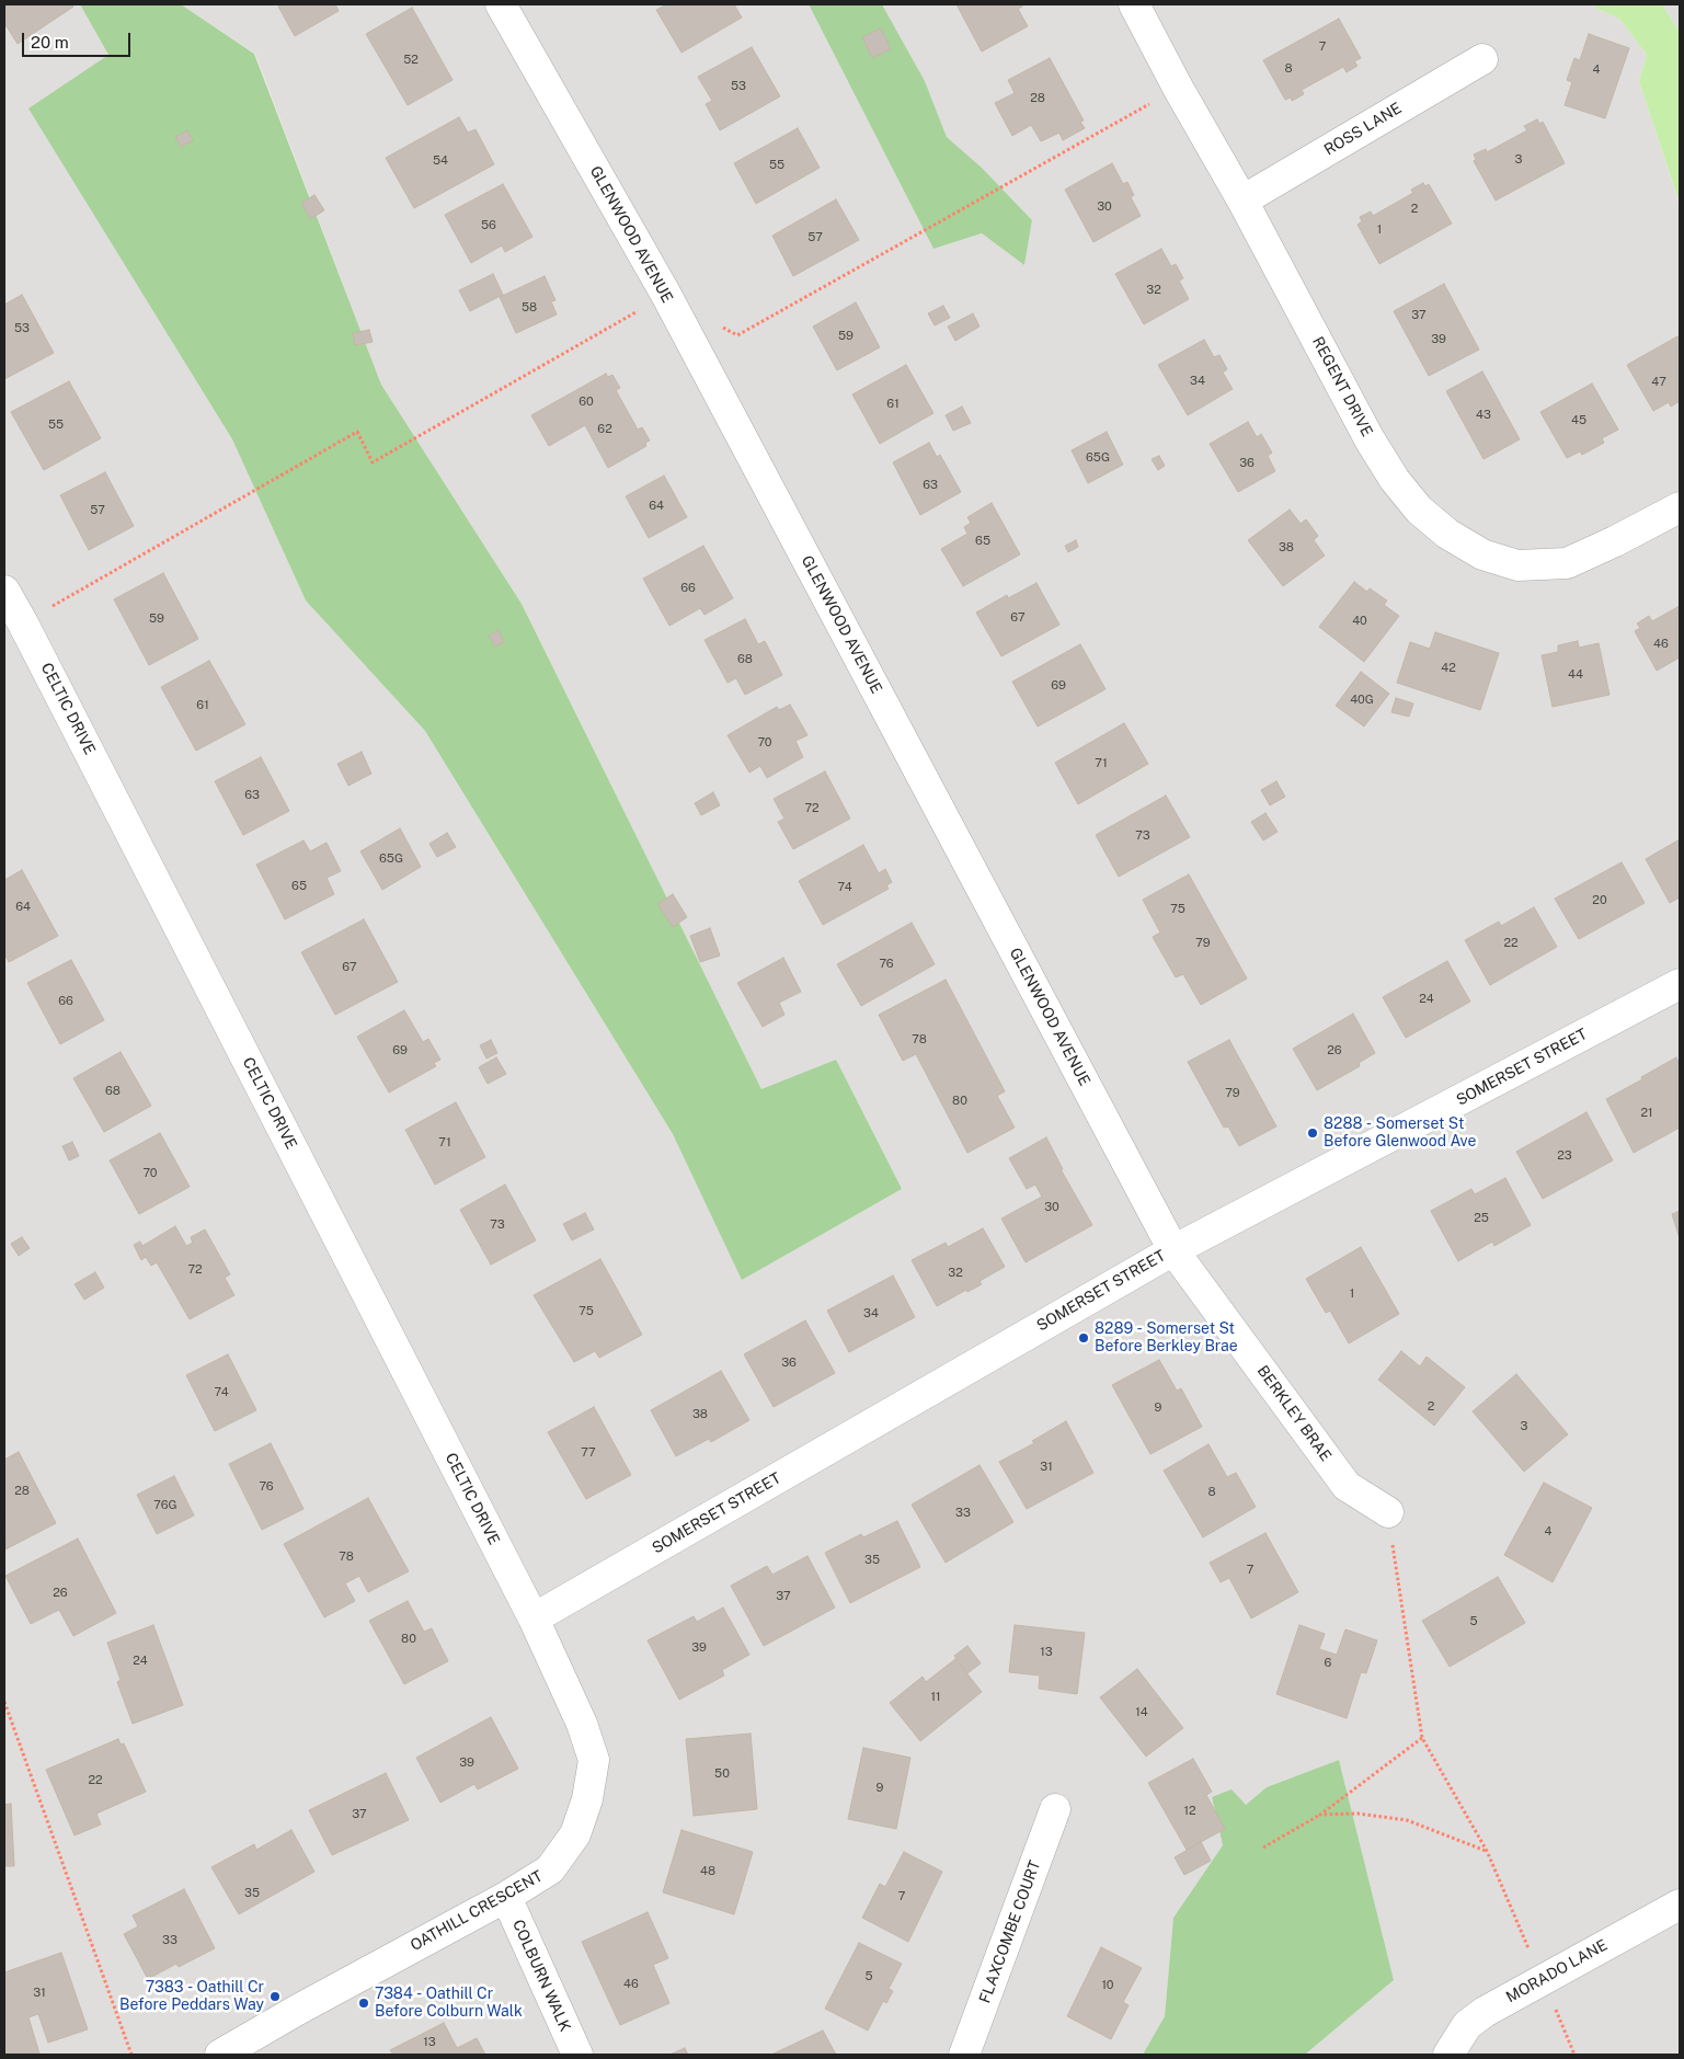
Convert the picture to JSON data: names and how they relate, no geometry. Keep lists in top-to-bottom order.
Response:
{
  "streets": {
    "street": [
      "ROSS LANE",
      "GLENWOOD AVENUE",
      "REGENT DRIVE",
      "CELTIC DRIVE",
      "SOMERSET STREET",
      "BERKLEY BRAE",
      "OATHILL CRESCENT",
      "FLAXCOMBE COURT",
      "MORADO LANE",
      "COLBURN WALK"
    ]
  },
  "crossings": [
    ["ROSS LANE", "REGENT DRIVE"],
    ["GLENWOOD AVENUE", "SOMERSET STREET"],
    ["GLENWOOD AVENUE", "BERKLEY BRAE"],
    ["CELTIC DRIVE", "SOMERSET STREET"],
    ["CELTIC DRIVE", "OATHILL CRESCENT"],
    ["SOMERSET STREET", "BERKLEY BRAE"],
    ["SOMERSET STREET", "OATHILL CRESCENT"],
    ["OATHILL CRESCENT", "COLBURN WALK"]
  ],
  "places": [
    "8288 - Somerset St Before Glenwood Ave",
    "8289 - Somerset St Before Berkley Brae",
    "7383 - Oathill Cr Before Peddars Way",
    "7384 - Oathill Cr Before Colburn Walk"
  ],
  "house_numbers": [
    "7",
    "52",
    "8",
    "4",
    "53",
    "28",
    "3",
    "54",
    "55",
    "30",
    "2",
    "56",
    "1",
    "57",
    "32",
    "58",
    "37",
    "53",
    "59",
    "39",
    "34",
    "47",
    "60",
    "61",
    "43",
    "45",
    "55",
    "62",
    "65G",
    "36",
    "63",
    "64",
    "57",
    "65",
    "38",
    "66",
    "67",
    "59",
    "40",
    "46",
    "68",
    "42",
    "44",
    "69",
    "40G",
    "61",
    "70",
    "71",
    "63",
    "72",
    "73",
    "65G",
    "65",
    "74",
    "20",
    "64",
    "75",
    "79",
    "22",
    "76",
    "67",
    "24",
    "66",
    "78",
    "69",
    "26",
    "68",
    "79",
    "80",
    "21",
    "71",
    "23",
    "70",
    "30",
    "25",
    "73",
    "72",
    "32",
    "1",
    "75",
    "34",
    "36",
    "74",
    "2",
    "9",
    "38",
    "3",
    "77",
    "31",
    "76",
    "28",
    "8",
    "76G",
    "33",
    "4",
    "78",
    "35",
    "7",
    "26",
    "37",
    "5",
    "80",
    "39",
    "13",
    "24",
    "6",
    "11",
    "14",
    "39",
    "50",
    "22",
    "9",
    "12",
    "37",
    "48",
    "35",
    "7",
    "33",
    "5",
    "46",
    "10",
    "31",
    "13"
  ],
  "scale_bar": "20 m"
}
